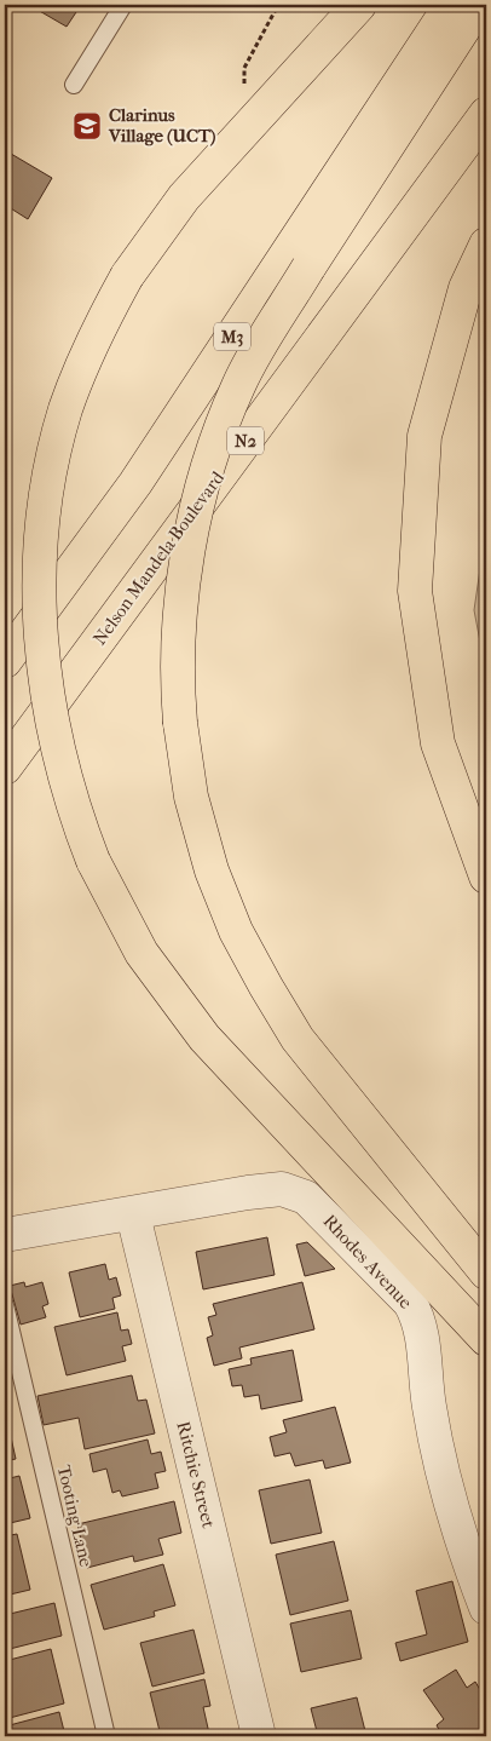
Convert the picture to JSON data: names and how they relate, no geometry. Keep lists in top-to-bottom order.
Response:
{
  "streets": {
    "highway": ["M3", "N2", "Nelson Mandela Boulevard"],
    "street": ["Rhodes Avenue", "Ritchie Street"],
    "lane": ["Tooting Lane"]
  },
  "crossings": [
    ["Rhodes Avenue", "Ritchie Street"]
  ],
  "places": {
    "school or university": ["Clarinus Village (UCT)"]
  }
}
